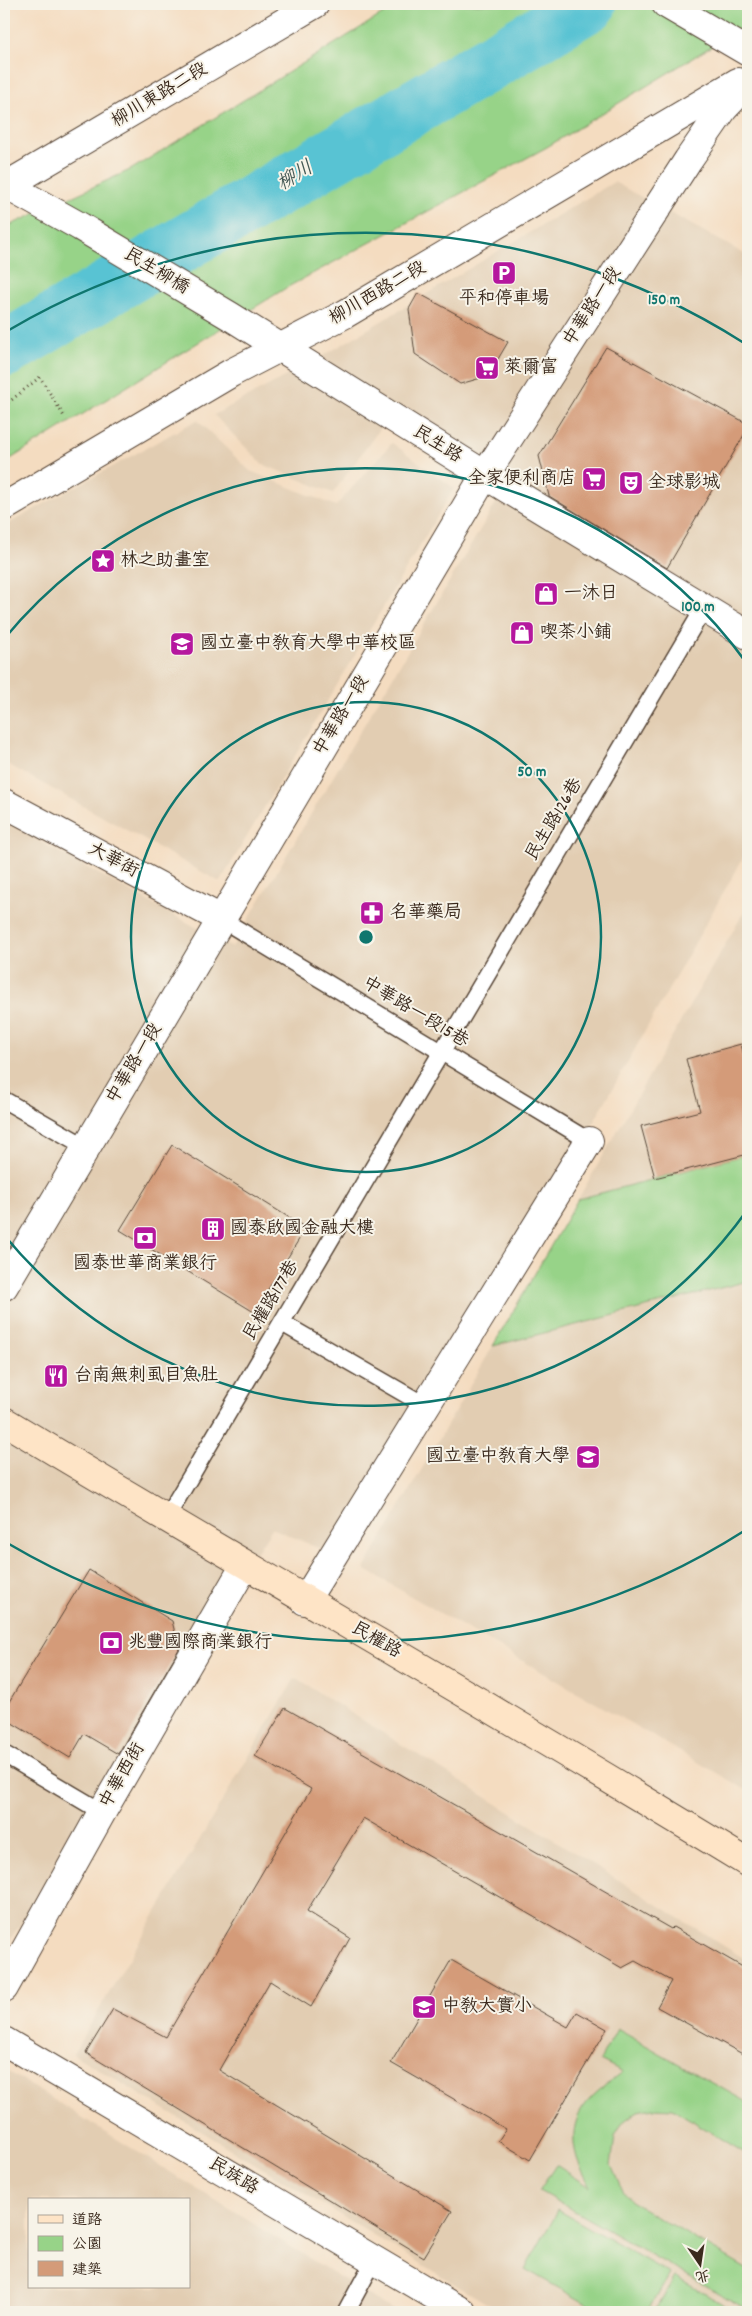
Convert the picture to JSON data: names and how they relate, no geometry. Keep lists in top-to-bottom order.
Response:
{
  "streets": {
    "main road": ["民權路"],
    "street": [
      "柳川東路二段",
      "民生柳橋",
      "柳川西路二段",
      "中華路一段",
      "民生路",
      "大華街",
      "中華西街",
      "民族路"
    ],
    "lane": ["民生路126巷", "中華路一段15巷", "民權路177巷"]
  },
  "crossings": [
    ["柳川東路二段", "民生柳橋"],
    ["民生柳橋", "民生路"],
    ["柳川西路二段", "民生路"],
    ["中華路一段", "民生路"],
    ["中華路一段", "大華街"],
    ["中華路一段", "中華路一段15巷"],
    ["民生路", "民生路126巷"],
    ["民生路126巷", "中華路一段15巷"],
    ["民生路126巷", "民權路177巷"],
    ["大華街", "中華路一段15巷"],
    ["中華路一段15巷", "民權路177巷"],
    ["民權路177巷", "民權路"],
    ["民權路", "中華西街"]
  ],
  "water": ["柳川"],
  "places": {
    "parking": ["平和停車場"],
    "supermarket": ["萊爾富", "全家便利商店"],
    "theatre": ["全球影城"],
    "place": ["林之助畫室"],
    "shop": ["一沐日", "喫茶小鋪"],
    "school or university": ["國立臺中教育大學中華校區", "國立臺中教育大學", "中教大實小"],
    "pharmacy": ["名華藥局"],
    "building": ["國泰啟國金融大樓"],
    "bank": ["國泰世華商業銀行", "兆豐國際商業銀行"],
    "restaurant": ["台南無刺虱目魚肚"]
  },
  "legend": ["道路", "公園", "建築"],
  "north": "bottom",
  "rings": ["150 m", "100 m", "50 m"]
}
